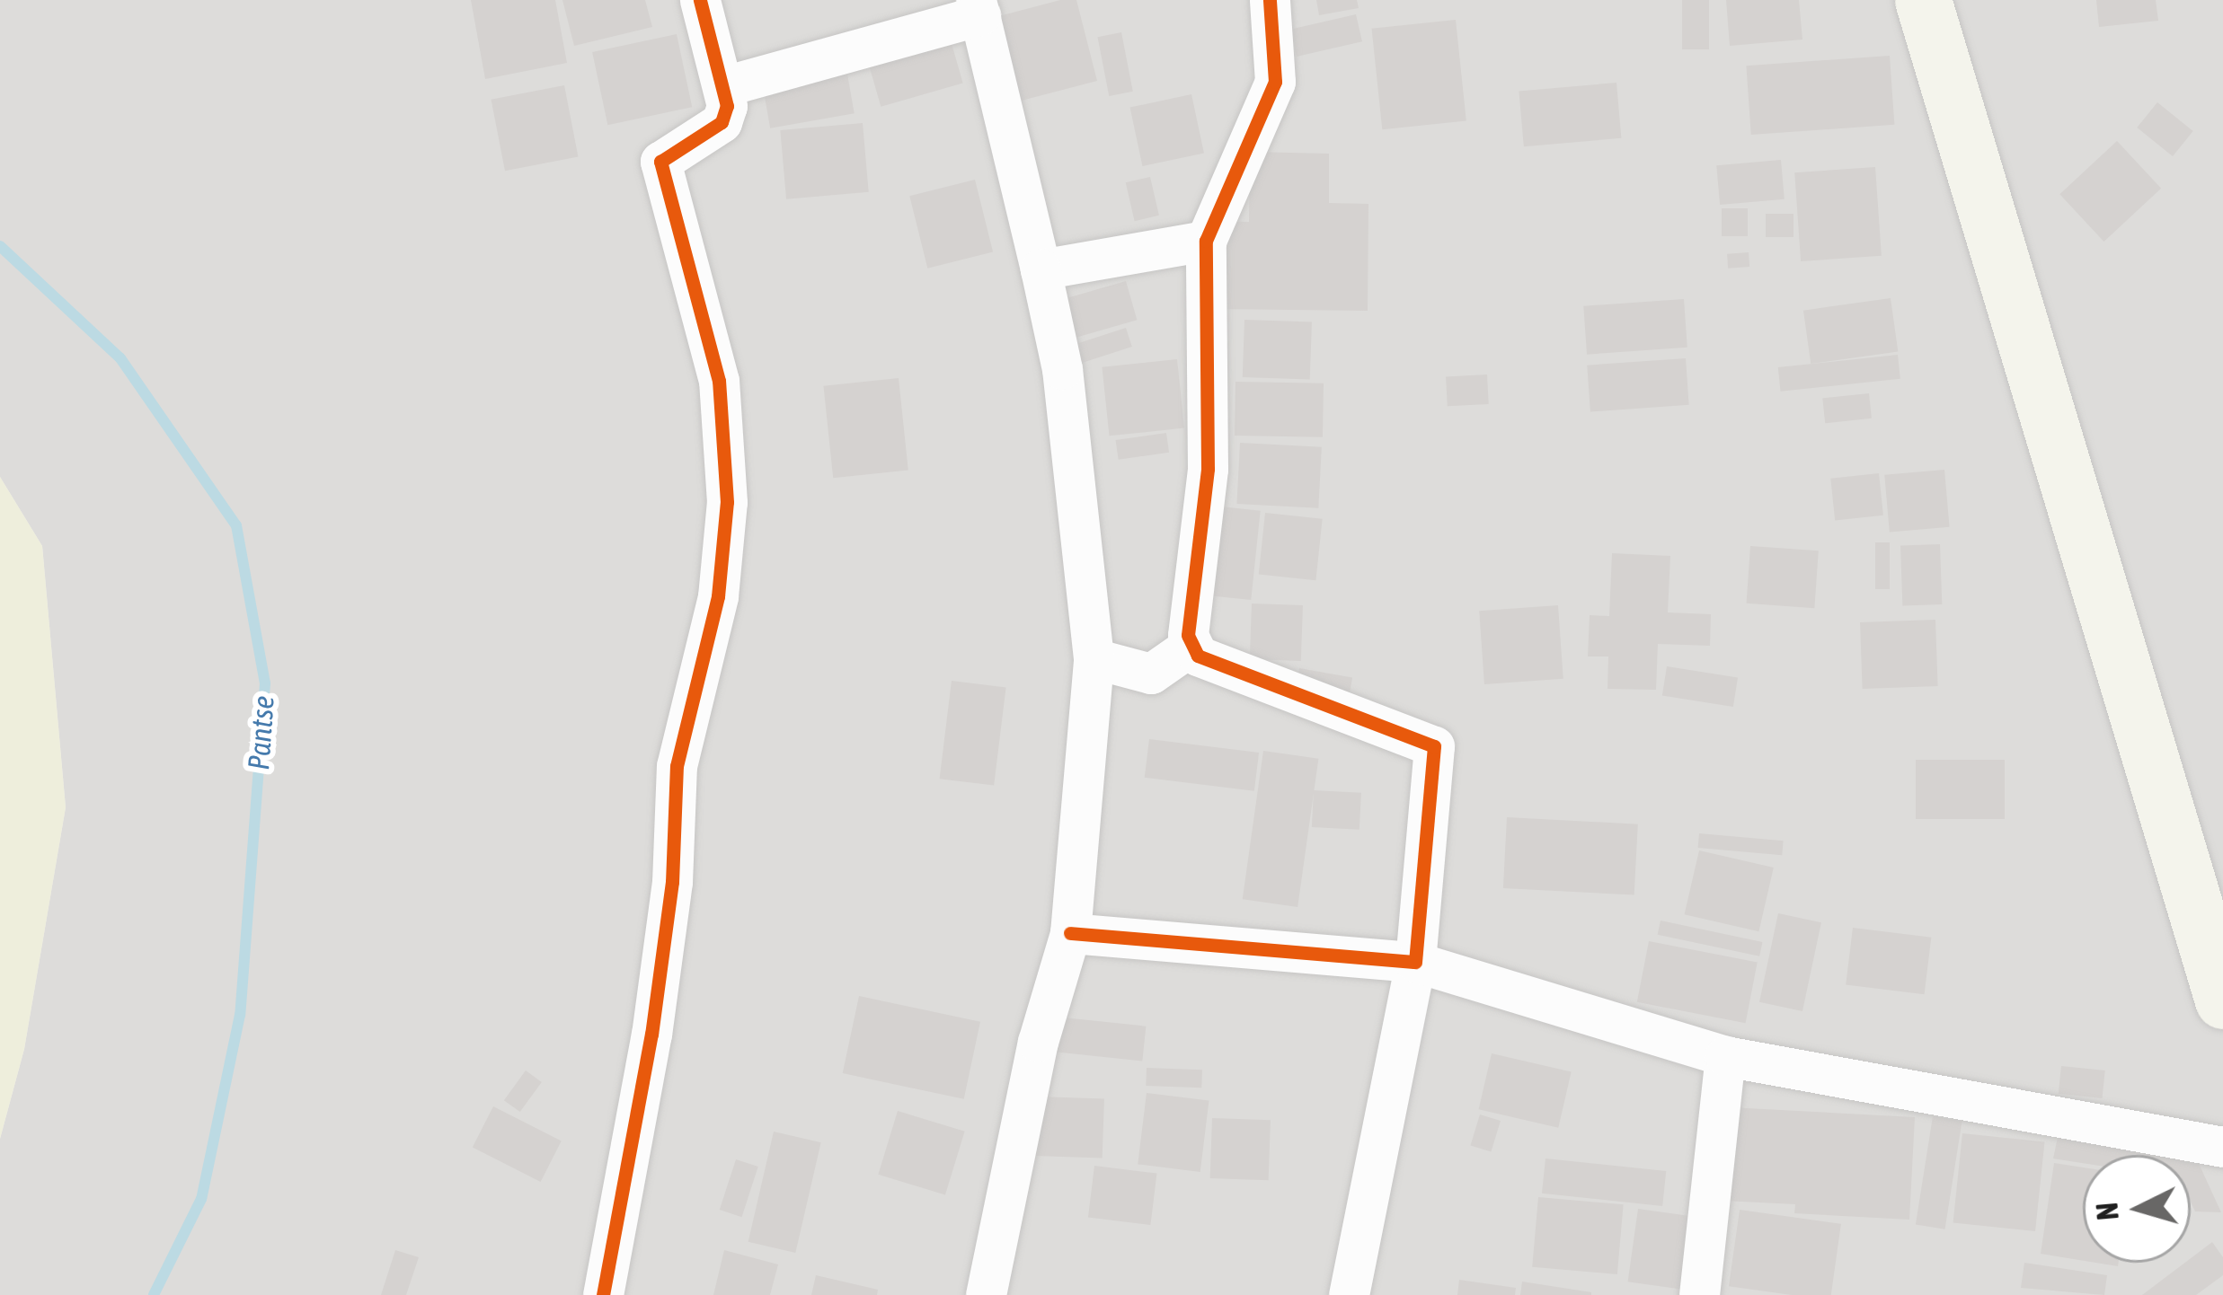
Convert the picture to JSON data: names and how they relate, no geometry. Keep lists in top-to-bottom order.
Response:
{
  "water": ["Pantse"],
  "north": "left"
}
